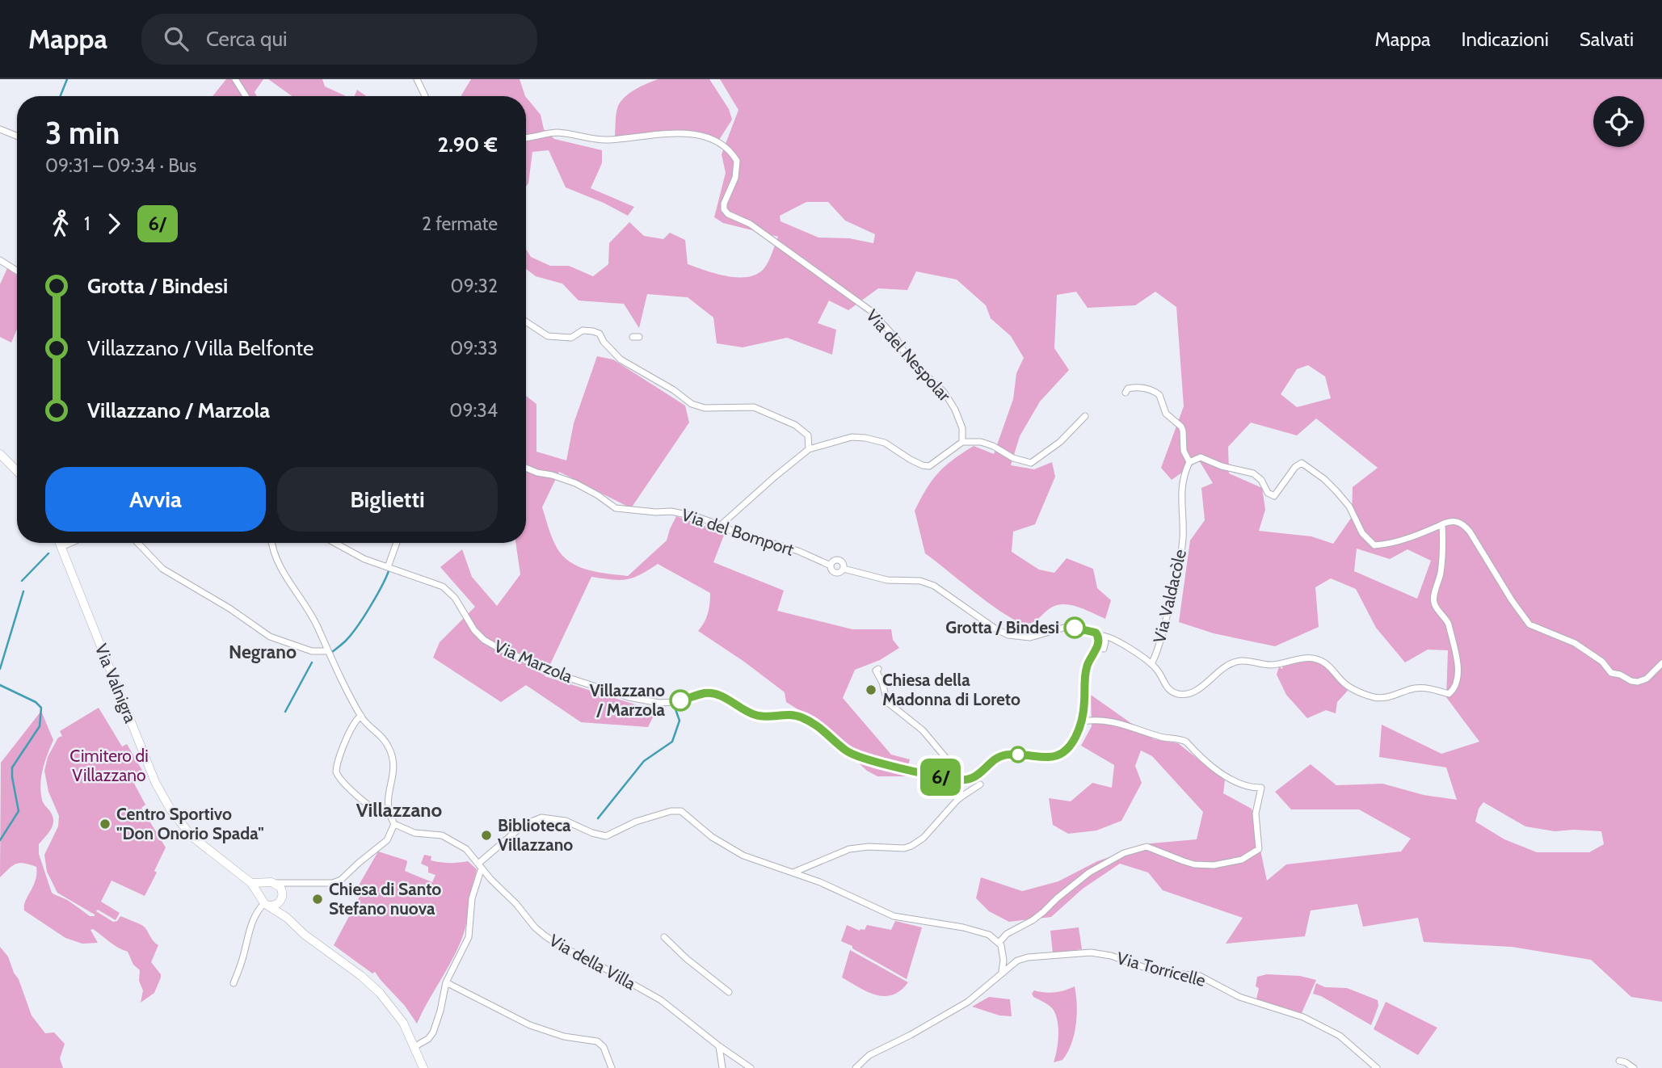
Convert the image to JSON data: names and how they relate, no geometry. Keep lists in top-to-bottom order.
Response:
{
  "streets": {
    "main road": ["Via Valnigra"],
    "street": [
      "Via del Nespolar",
      "Via del Bomport",
      "Via Valdacòle",
      "Via Marzola",
      "Via della Villa",
      "Via Torricelle"
    ]
  },
  "crossings": [
    ["Via del Bomport", "Via Marzola"]
  ],
  "districts": ["Negrano", "Villazzano"],
  "parks": ["Cimitero di Villazzano"],
  "places": [
    "Grotta / Bindesi",
    "Chiesa della Madonna di Loreto",
    "Villazzano / Marzola",
    "Centro Sportivo \"Don Onorio Spada\"",
    "Biblioteca Villazzano",
    "Chiesa di Santo Stefano nuova"
  ],
  "lines": ["bus line 6/"],
  "page": {
    "header": "Mappa",
    "search": "Cerca qui",
    "nav": ["Mappa", "Indicazioni", "Salvati"],
    "on_map": "6/",
    "heading": ["3 min", "09:31 – 09:34 · Bus", "2.90 €"],
    "legs": ["1", "6/", "2 fermate"],
    "list": [
      {
        "name": "Grotta / Bindesi",
        "value": "09:32"
      },
      {
        "name": "Villazzano / Villa Belfonte",
        "value": "09:33"
      },
      {
        "name": "Villazzano / Marzola",
        "value": "09:34"
      }
    ],
    "buttons": ["Avvia", "Biglietti"]
  }
}
